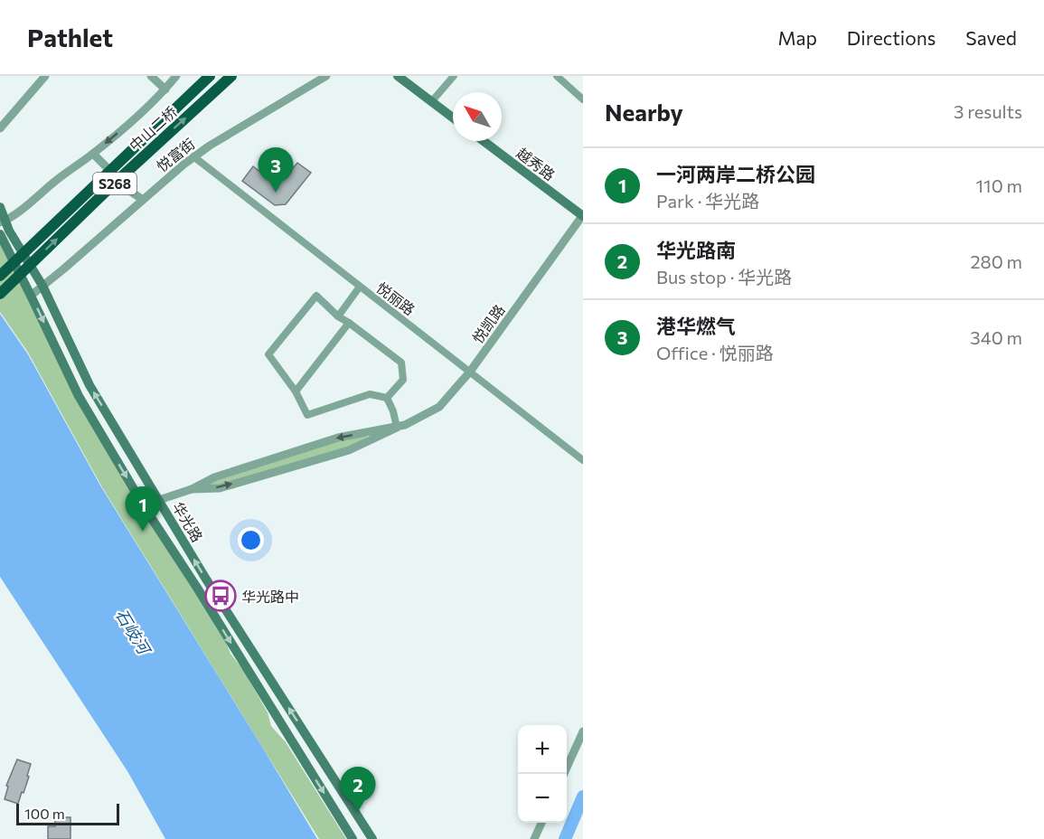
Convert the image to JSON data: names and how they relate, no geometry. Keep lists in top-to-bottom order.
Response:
{
  "streets": {
    "highway": ["中山二桥", "S268"],
    "main road": ["越秀路", "华光路"],
    "street": ["悦富街", "悦丽路", "悦凯路"]
  },
  "crossings": [
    ["悦富街", "悦丽路"],
    ["悦富街", "华光路"],
    ["越秀路", "悦凯路"],
    ["悦丽路", "悦凯路"],
    ["悦凯路", "华光路"]
  ],
  "water": ["石岐河"],
  "places": {
    "bus stop": ["华光路中"]
  },
  "scale_bar": "100 m",
  "north": "top left",
  "page": {
    "header": "Pathlet",
    "nav": ["Map", "Directions", "Saved"],
    "heading": ["Nearby", "3 results"],
    "list": [
      {
        "mark": "1",
        "name": "一河两岸二桥公园",
        "note": "Park · 华光路",
        "value": "110 m"
      },
      {
        "mark": "2",
        "name": "华光路南",
        "note": "Bus stop · 华光路",
        "value": "280 m"
      },
      {
        "mark": "3",
        "name": "港华燃气",
        "note": "Office · 悦丽路",
        "value": "340 m"
      }
    ],
    "pins": ["3", "1", "2"],
    "map_buttons": ["+", "−"],
    "scale": "100 m"
  }
}
